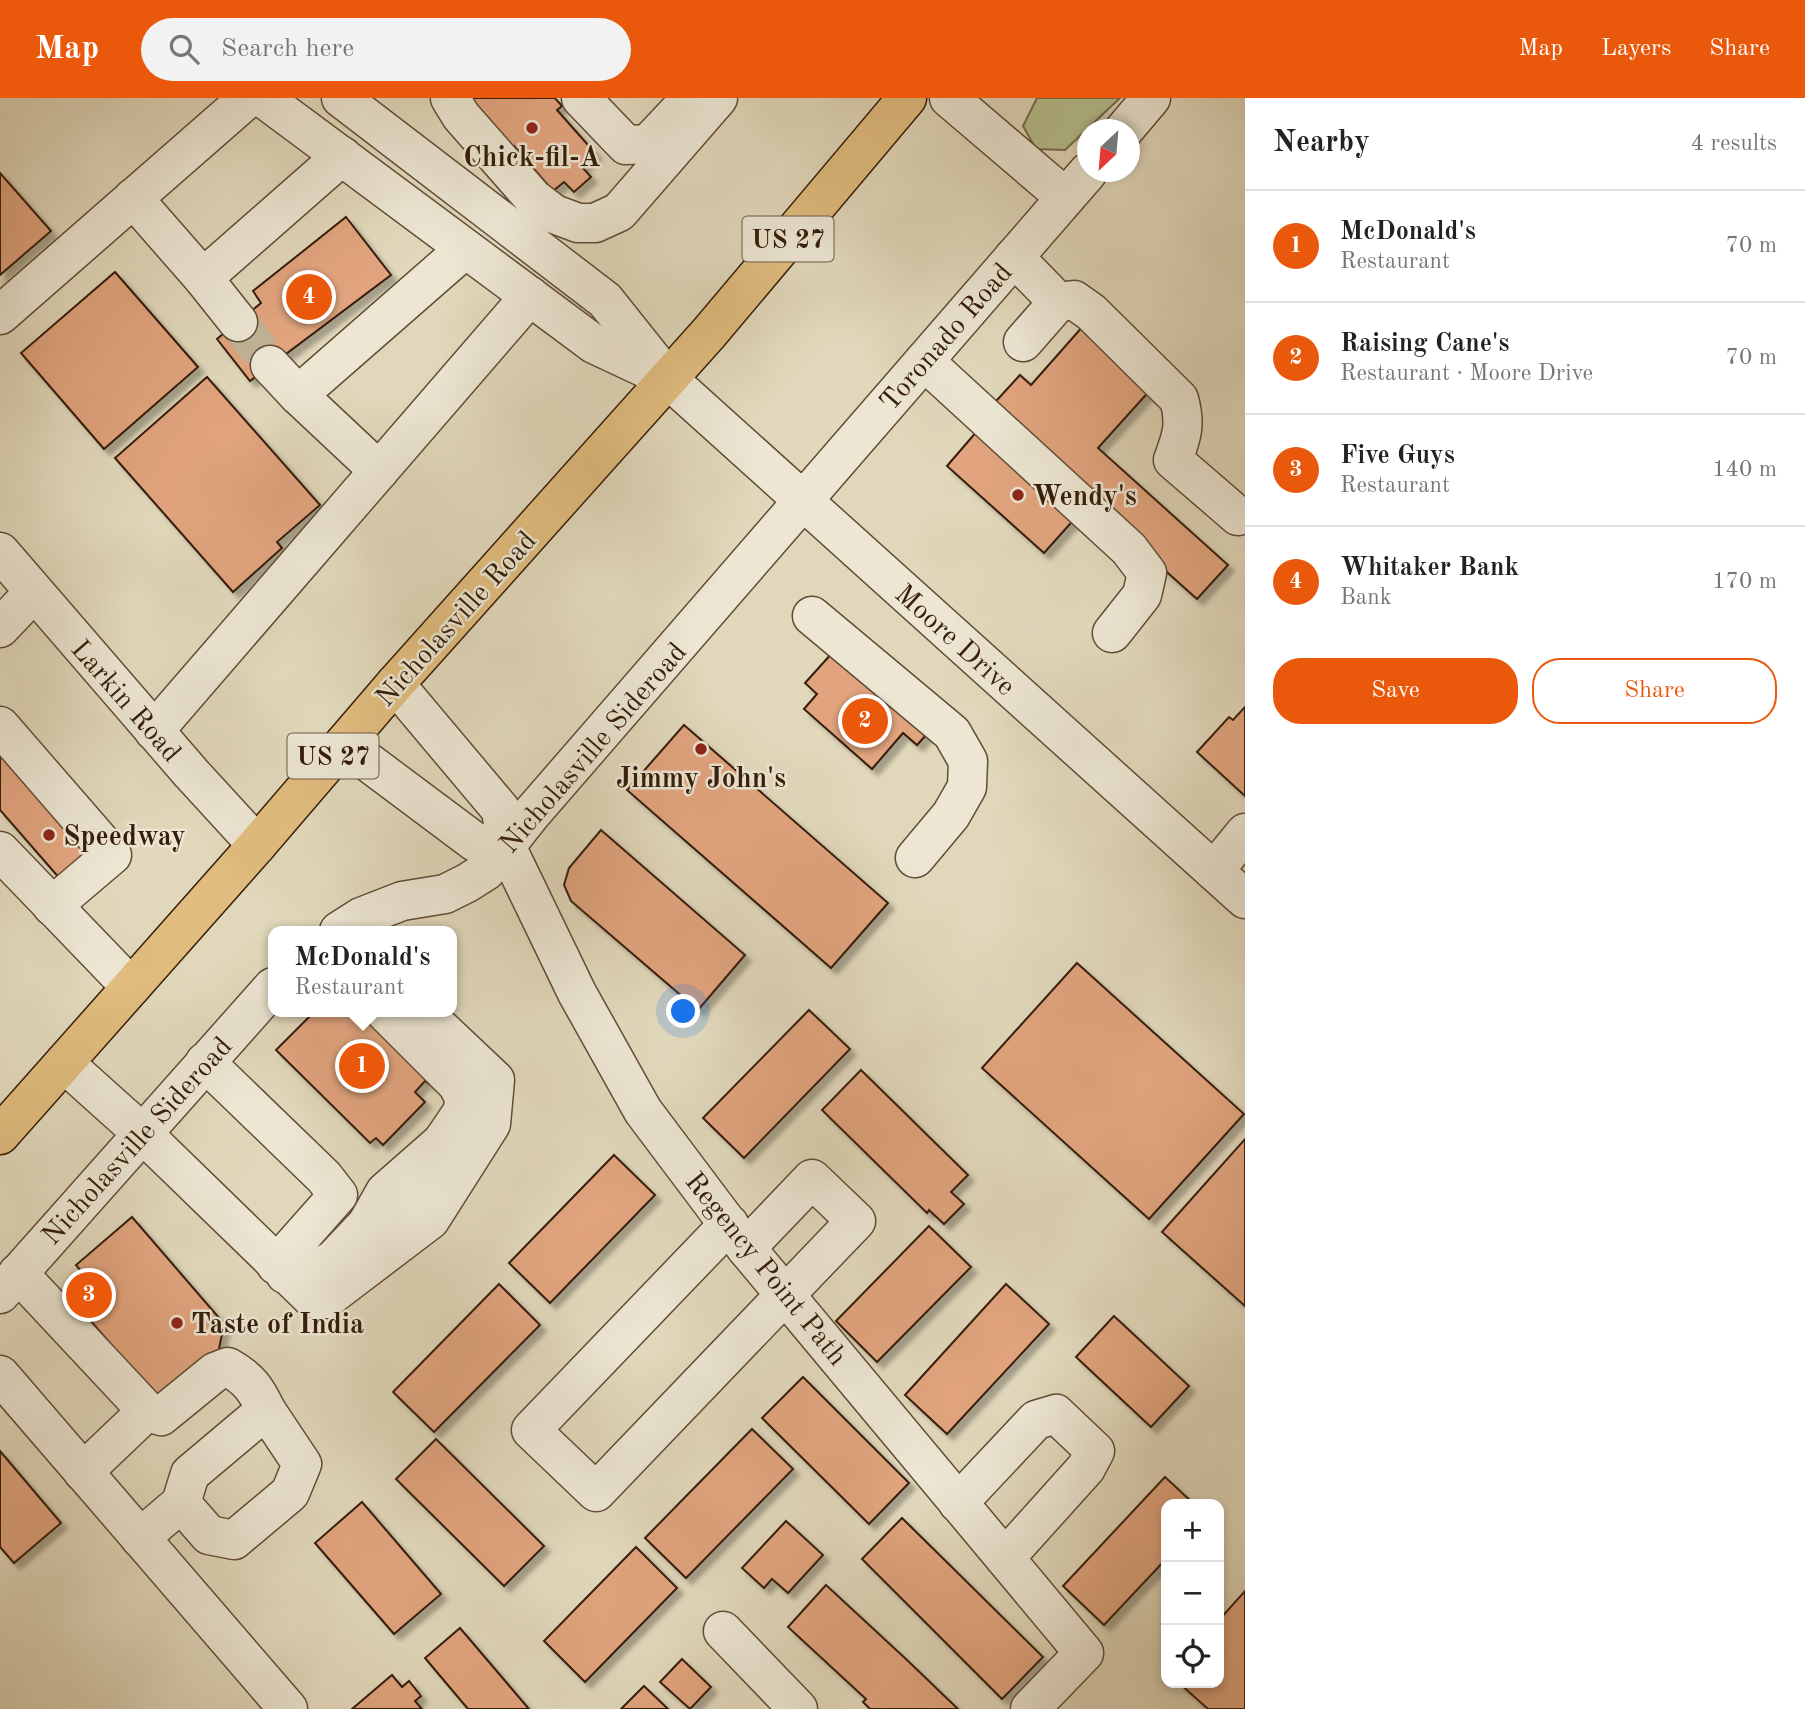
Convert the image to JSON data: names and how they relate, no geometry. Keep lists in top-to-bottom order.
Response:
{
  "streets": {
    "main road": ["US 27", "Nicholasville Road"],
    "street": [
      "Toronado Road",
      "Moore Drive",
      "Larkin Road",
      "Nicholasville Sideroad",
      "Regency Point Path"
    ]
  },
  "crossings": [
    ["Toronado Road", "Moore Drive"],
    ["Toronado Road", "Nicholasville Sideroad"],
    ["Nicholasville Road", "Moore Drive"],
    ["Nicholasville Road", "Larkin Road"],
    ["Nicholasville Road", "Regency Point Path"],
    ["Moore Drive", "Nicholasville Sideroad"],
    ["Nicholasville Sideroad", "Regency Point Path"]
  ],
  "places": [
    "Chick-fil-A",
    "Wendy's",
    "Jimmy John's",
    "Speedway",
    "Taste of India"
  ],
  "north": "bottom left",
  "page": {
    "header": "Map",
    "search": "Search here",
    "nav": ["Map", "Layers", "Share"],
    "heading": ["Nearby", "4 results"],
    "list": [
      {
        "mark": "1",
        "name": "McDonald's",
        "note": "Restaurant",
        "value": "70 m"
      },
      {
        "mark": "2",
        "name": "Raising Cane's",
        "note": "Restaurant · Moore Drive",
        "value": "70 m"
      },
      {
        "mark": "3",
        "name": "Five Guys",
        "note": "Restaurant",
        "value": "140 m"
      },
      {
        "mark": "4",
        "name": "Whitaker Bank",
        "note": "Bank",
        "value": "170 m"
      }
    ],
    "pins": [
      "4",
      "2",
      "1",
      "3"
    ],
    "buttons": ["Save", "Share"],
    "popup": ["McDonald's", "Restaurant"],
    "map_buttons": ["+", "−"]
  }
}
